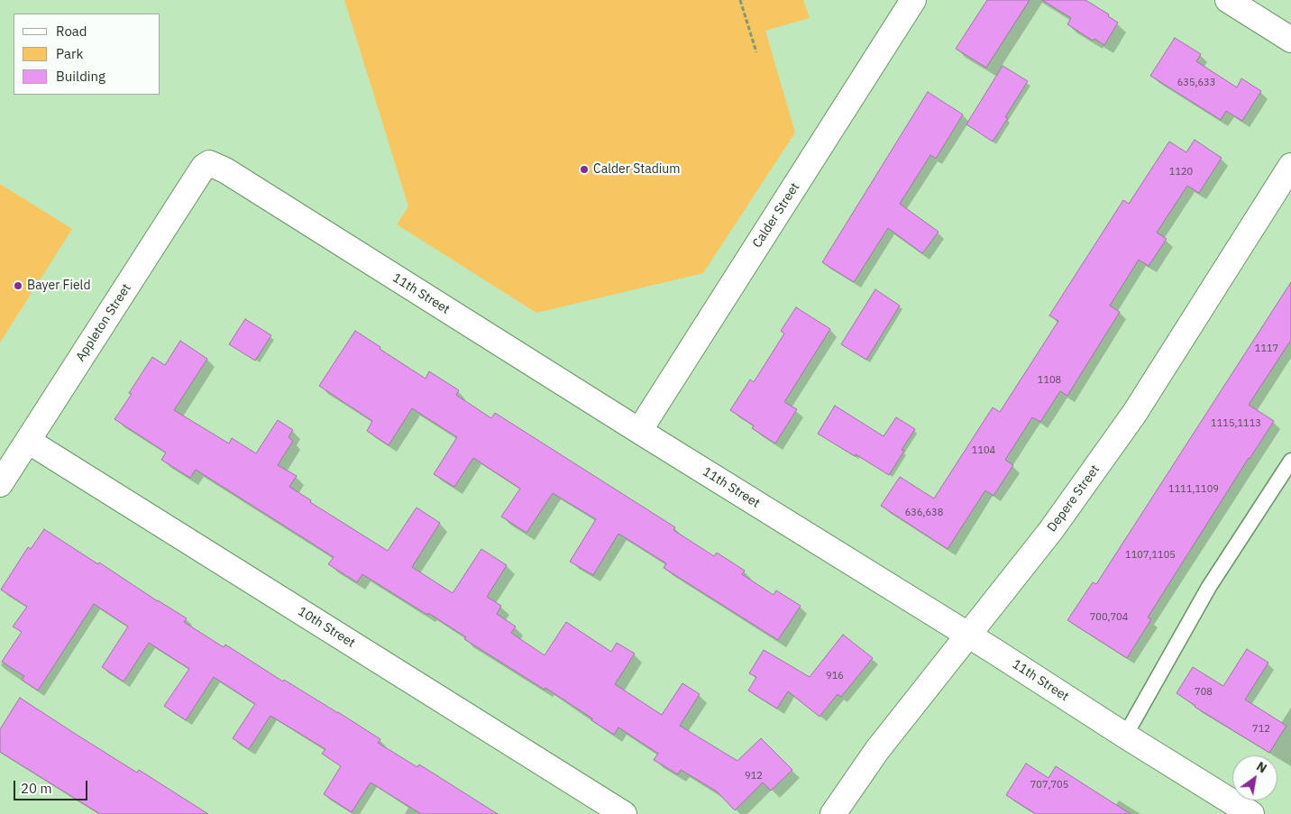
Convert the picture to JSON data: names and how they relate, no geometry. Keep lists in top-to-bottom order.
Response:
{
  "streets": {
    "street": [
      "Calder Street",
      "11th Street",
      "Appleton Street",
      "Depere Street",
      "10th Street"
    ]
  },
  "crossings": [
    ["Calder Street", "11th Street"],
    ["11th Street", "Appleton Street"],
    ["11th Street", "Depere Street"],
    ["Appleton Street", "10th Street"]
  ],
  "places": ["Calder Stadium", "Bayer Field"],
  "house_numbers": [
    "635,633",
    "1120",
    "1117",
    "1108",
    "1115,1113",
    "1104",
    "1111,1109",
    "636,638",
    "1107,1105",
    "700,704",
    "916",
    "708",
    "712",
    "912",
    "707,705"
  ],
  "legend": ["Road", "Park", "Building"],
  "scale_bar": "20 m",
  "north": "top right"
}
